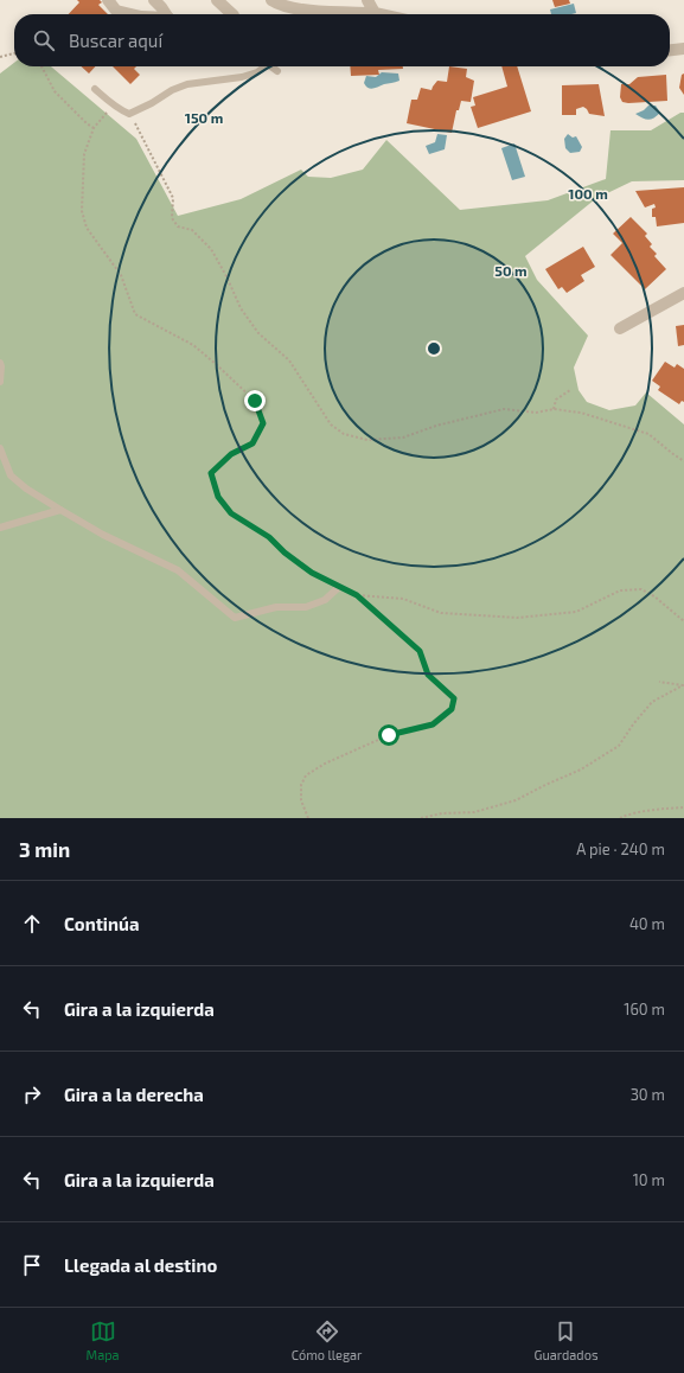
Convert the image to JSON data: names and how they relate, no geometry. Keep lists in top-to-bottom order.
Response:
{
  "page": {
    "search": "Buscar aquí",
    "heading": ["3 min", "A pie · 240 m"],
    "list": [
      ["Continúa", "40 m"],
      ["Gira a la izquierda", "160 m"],
      ["Gira a la derecha", "30 m"],
      ["Gira a la izquierda", "10 m"],
      "Llegada al destino"
    ],
    "nav": ["Mapa", "Cómo llegar", "Guardados"]
  },
  "rings": ["150 m", "100 m", "50 m"]
}
